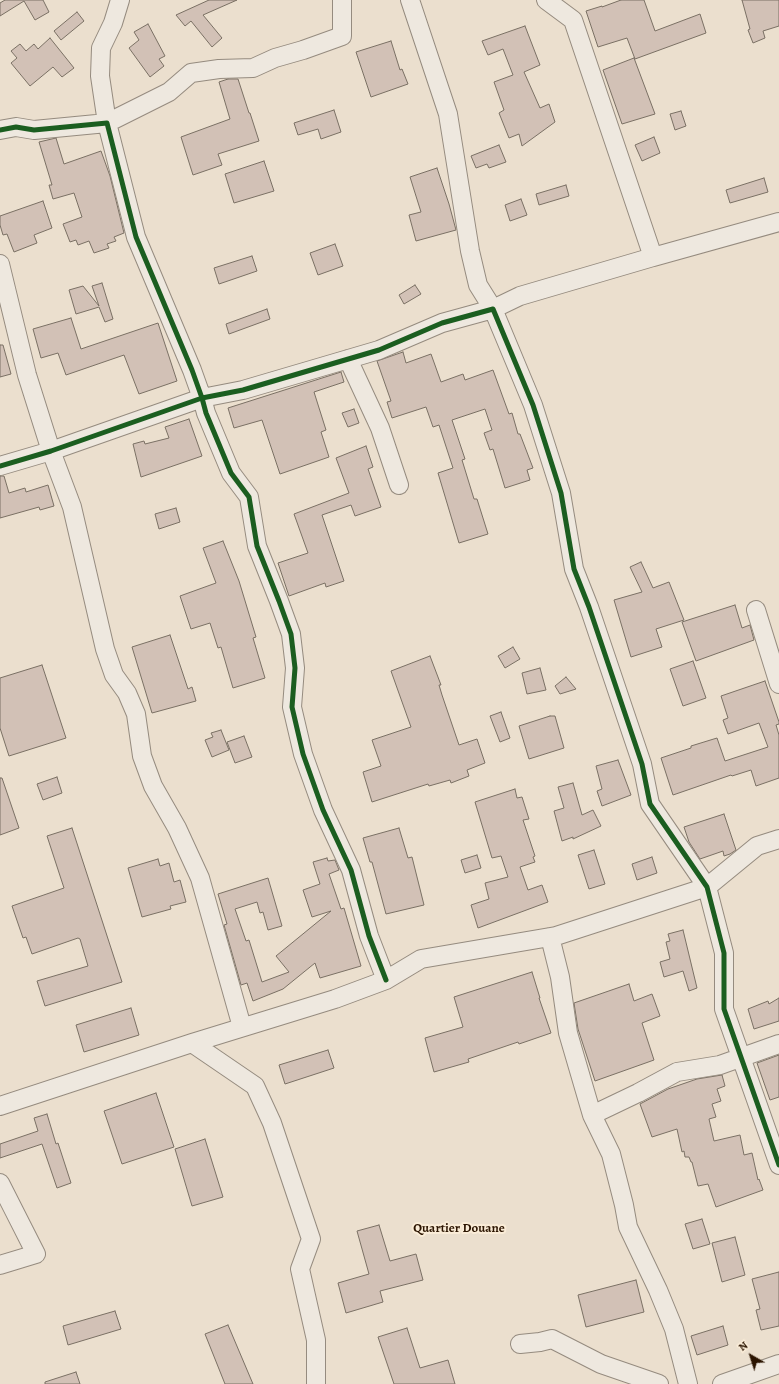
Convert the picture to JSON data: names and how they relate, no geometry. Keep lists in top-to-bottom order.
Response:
{
  "districts": ["Quartier Douane"],
  "north": "top left"
}
